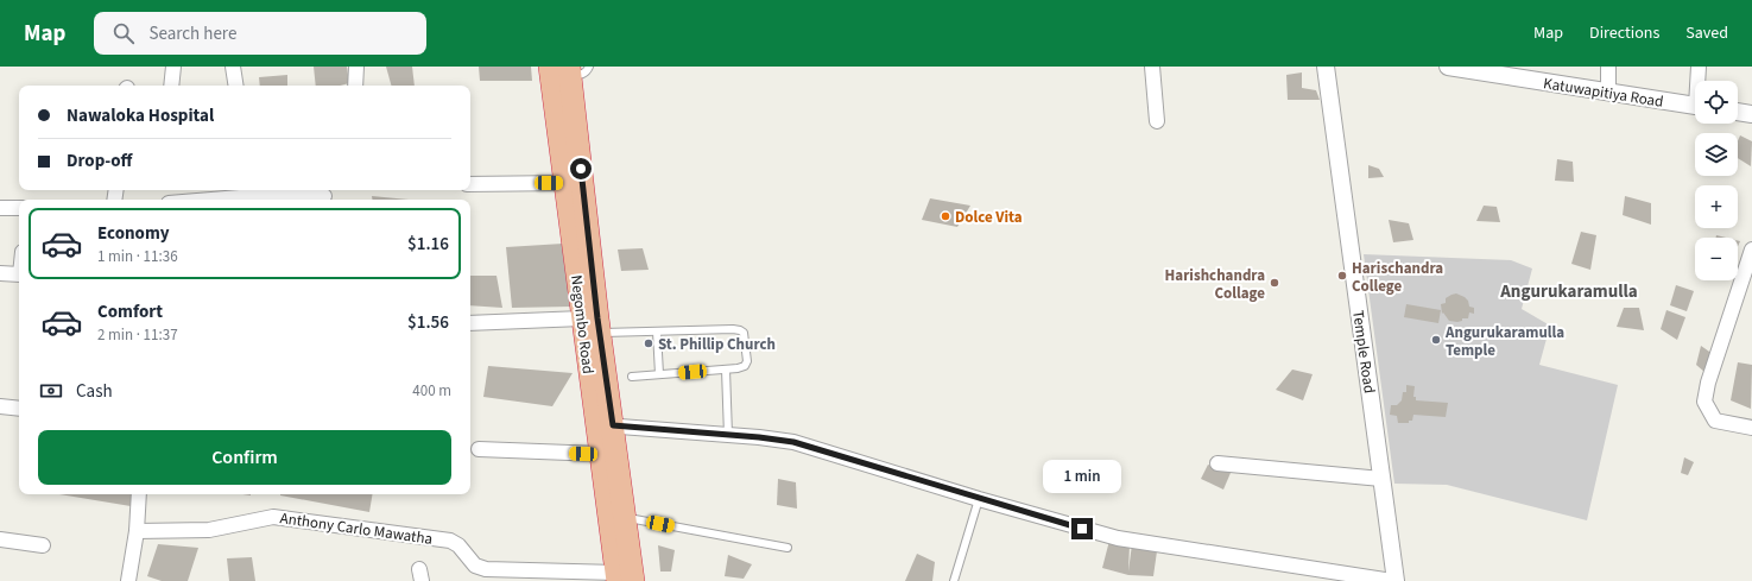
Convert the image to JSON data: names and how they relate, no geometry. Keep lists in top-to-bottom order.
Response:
{
  "streets": {
    "highway": ["Negombo Road"],
    "street": ["Katuwapitiya Road", "Temple Road", "Anthony Carlo Mawatha"]
  },
  "crossings": [
    ["Negombo Road", "Anthony Carlo Mawatha"]
  ],
  "districts": ["Angurukaramulla"],
  "places": [
    "Dolce Vita",
    "Harischandra College",
    "Harishchandra Collage",
    "Angurukaramulla Temple",
    "St. Phillip Church"
  ],
  "page": {
    "header": "Map",
    "search": "Search here",
    "nav": ["Map", "Directions", "Saved"],
    "map_buttons": ["+", "−"],
    "banner": ["Nawaloka Hospital", "Drop-off"],
    "list": [
      {
        "name": "Economy",
        "note": "1 min · 11:36",
        "value": "$1.16"
      },
      {
        "name": "Comfort",
        "note": "2 min · 11:37",
        "value": "$1.56"
      }
    ],
    "pay": ["Cash", "400 m"],
    "buttons": "Confirm",
    "bubble": "1 min"
  }
}
